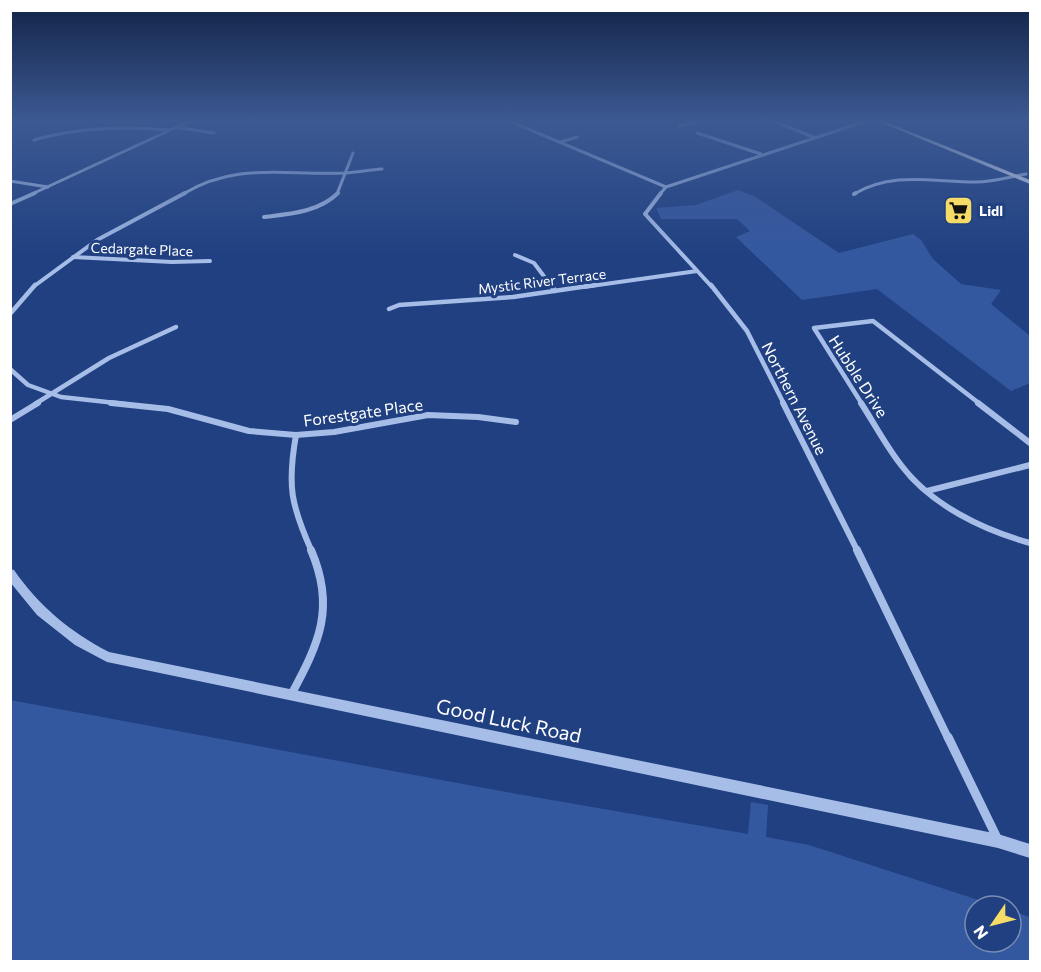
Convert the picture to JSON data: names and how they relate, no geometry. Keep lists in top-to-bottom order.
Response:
{
  "streets": {
    "street": [
      "Cedargate Place",
      "Mystic River Terrace",
      "Hubble Drive",
      "Northern Avenue",
      "Forestgate Place",
      "Good Luck Road"
    ]
  },
  "crossings": [
    ["Mystic River Terrace", "Northern Avenue"],
    ["Northern Avenue", "Good Luck Road"]
  ],
  "places": {
    "supermarket": ["Lidl"]
  },
  "north": "bottom left"
}
